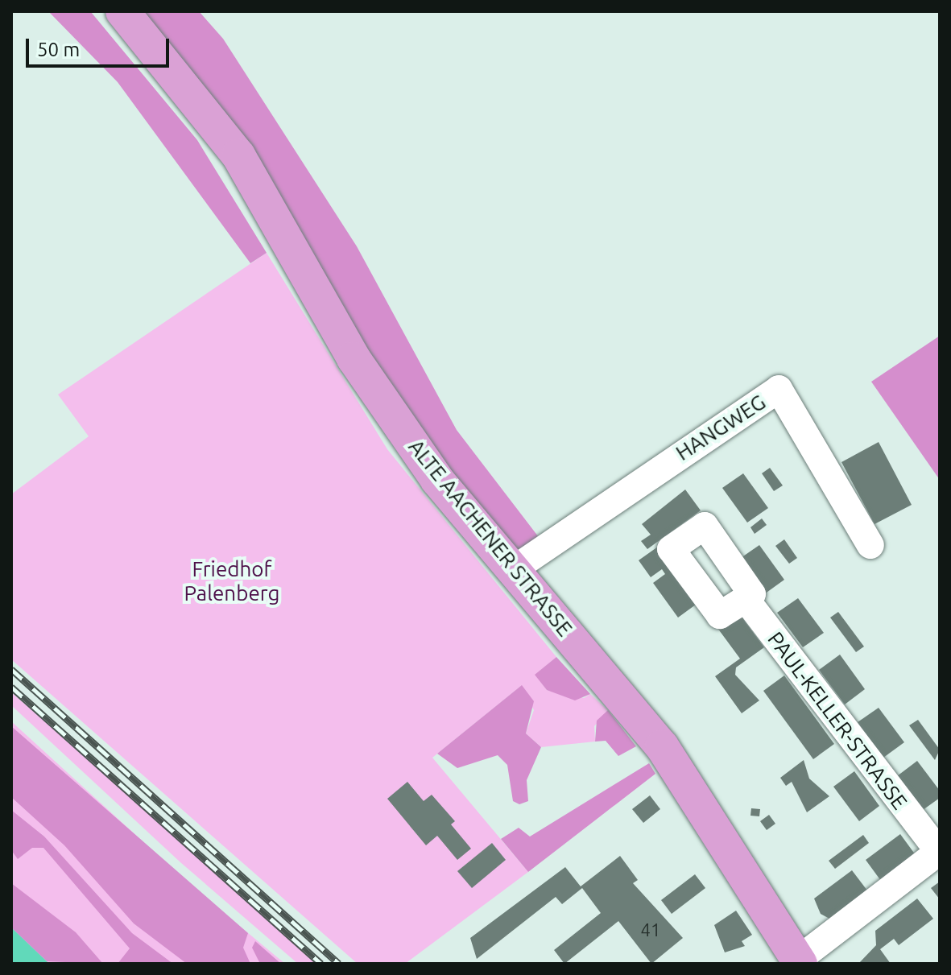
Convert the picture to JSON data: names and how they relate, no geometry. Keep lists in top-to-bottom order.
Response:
{
  "streets": {
    "main road": ["ALTE AACHENER STRASSE"],
    "street": ["HANGWEG", "PAUL-KELLER-STRASSE"]
  },
  "crossings": [
    ["HANGWEG", "ALTE AACHENER STRASSE"],
    ["ALTE AACHENER STRASSE", "PAUL-KELLER-STRASSE"]
  ],
  "parks": ["Friedhof Palenberg"],
  "house_numbers": ["41"],
  "scale_bar": "50 m"
}
